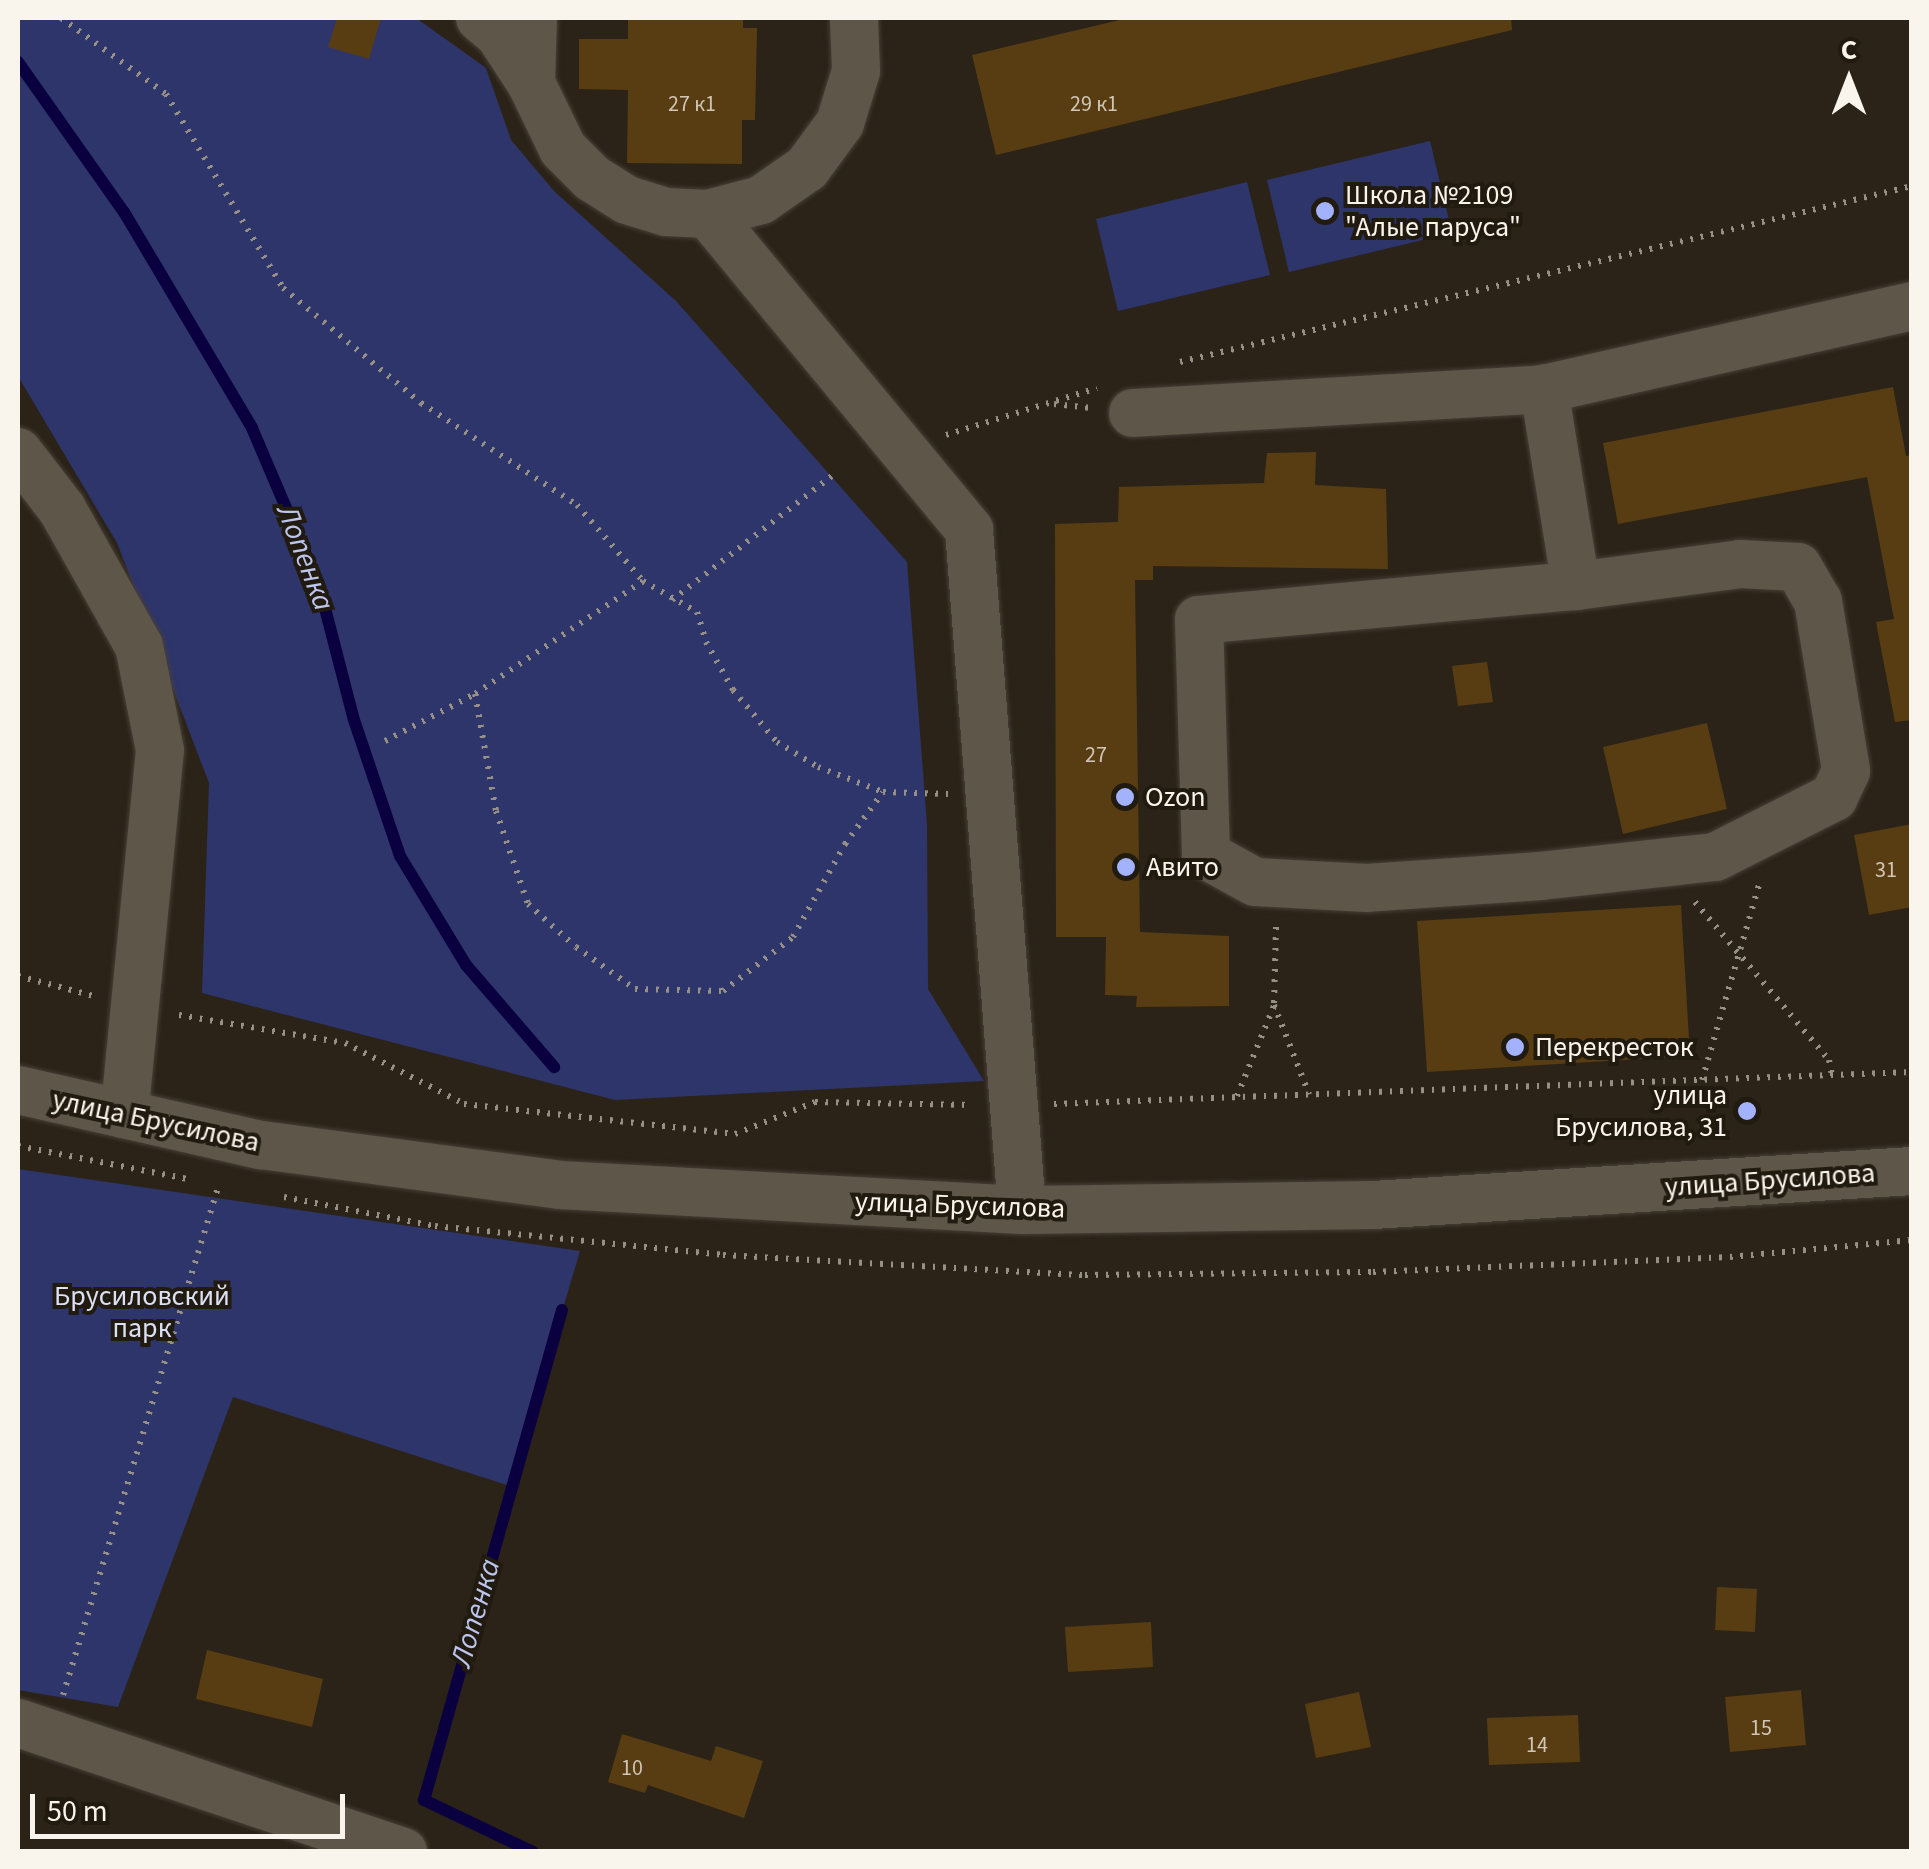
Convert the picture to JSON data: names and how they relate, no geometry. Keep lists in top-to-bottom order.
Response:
{
  "streets": {
    "street": ["улица Брусилова"]
  },
  "water": ["Лопенка"],
  "parks": ["Брусиловский парк"],
  "places": [
    "Школа №2109 \"Алые паруса\"",
    "Ozon",
    "Авито",
    "Перекресток",
    "улица Брусилова, 31"
  ],
  "house_numbers": [
    "27 к1",
    "29 к1",
    "27",
    "31",
    "15",
    "14",
    "10"
  ],
  "scale_bar": "50 m",
  "north": "top"
}
